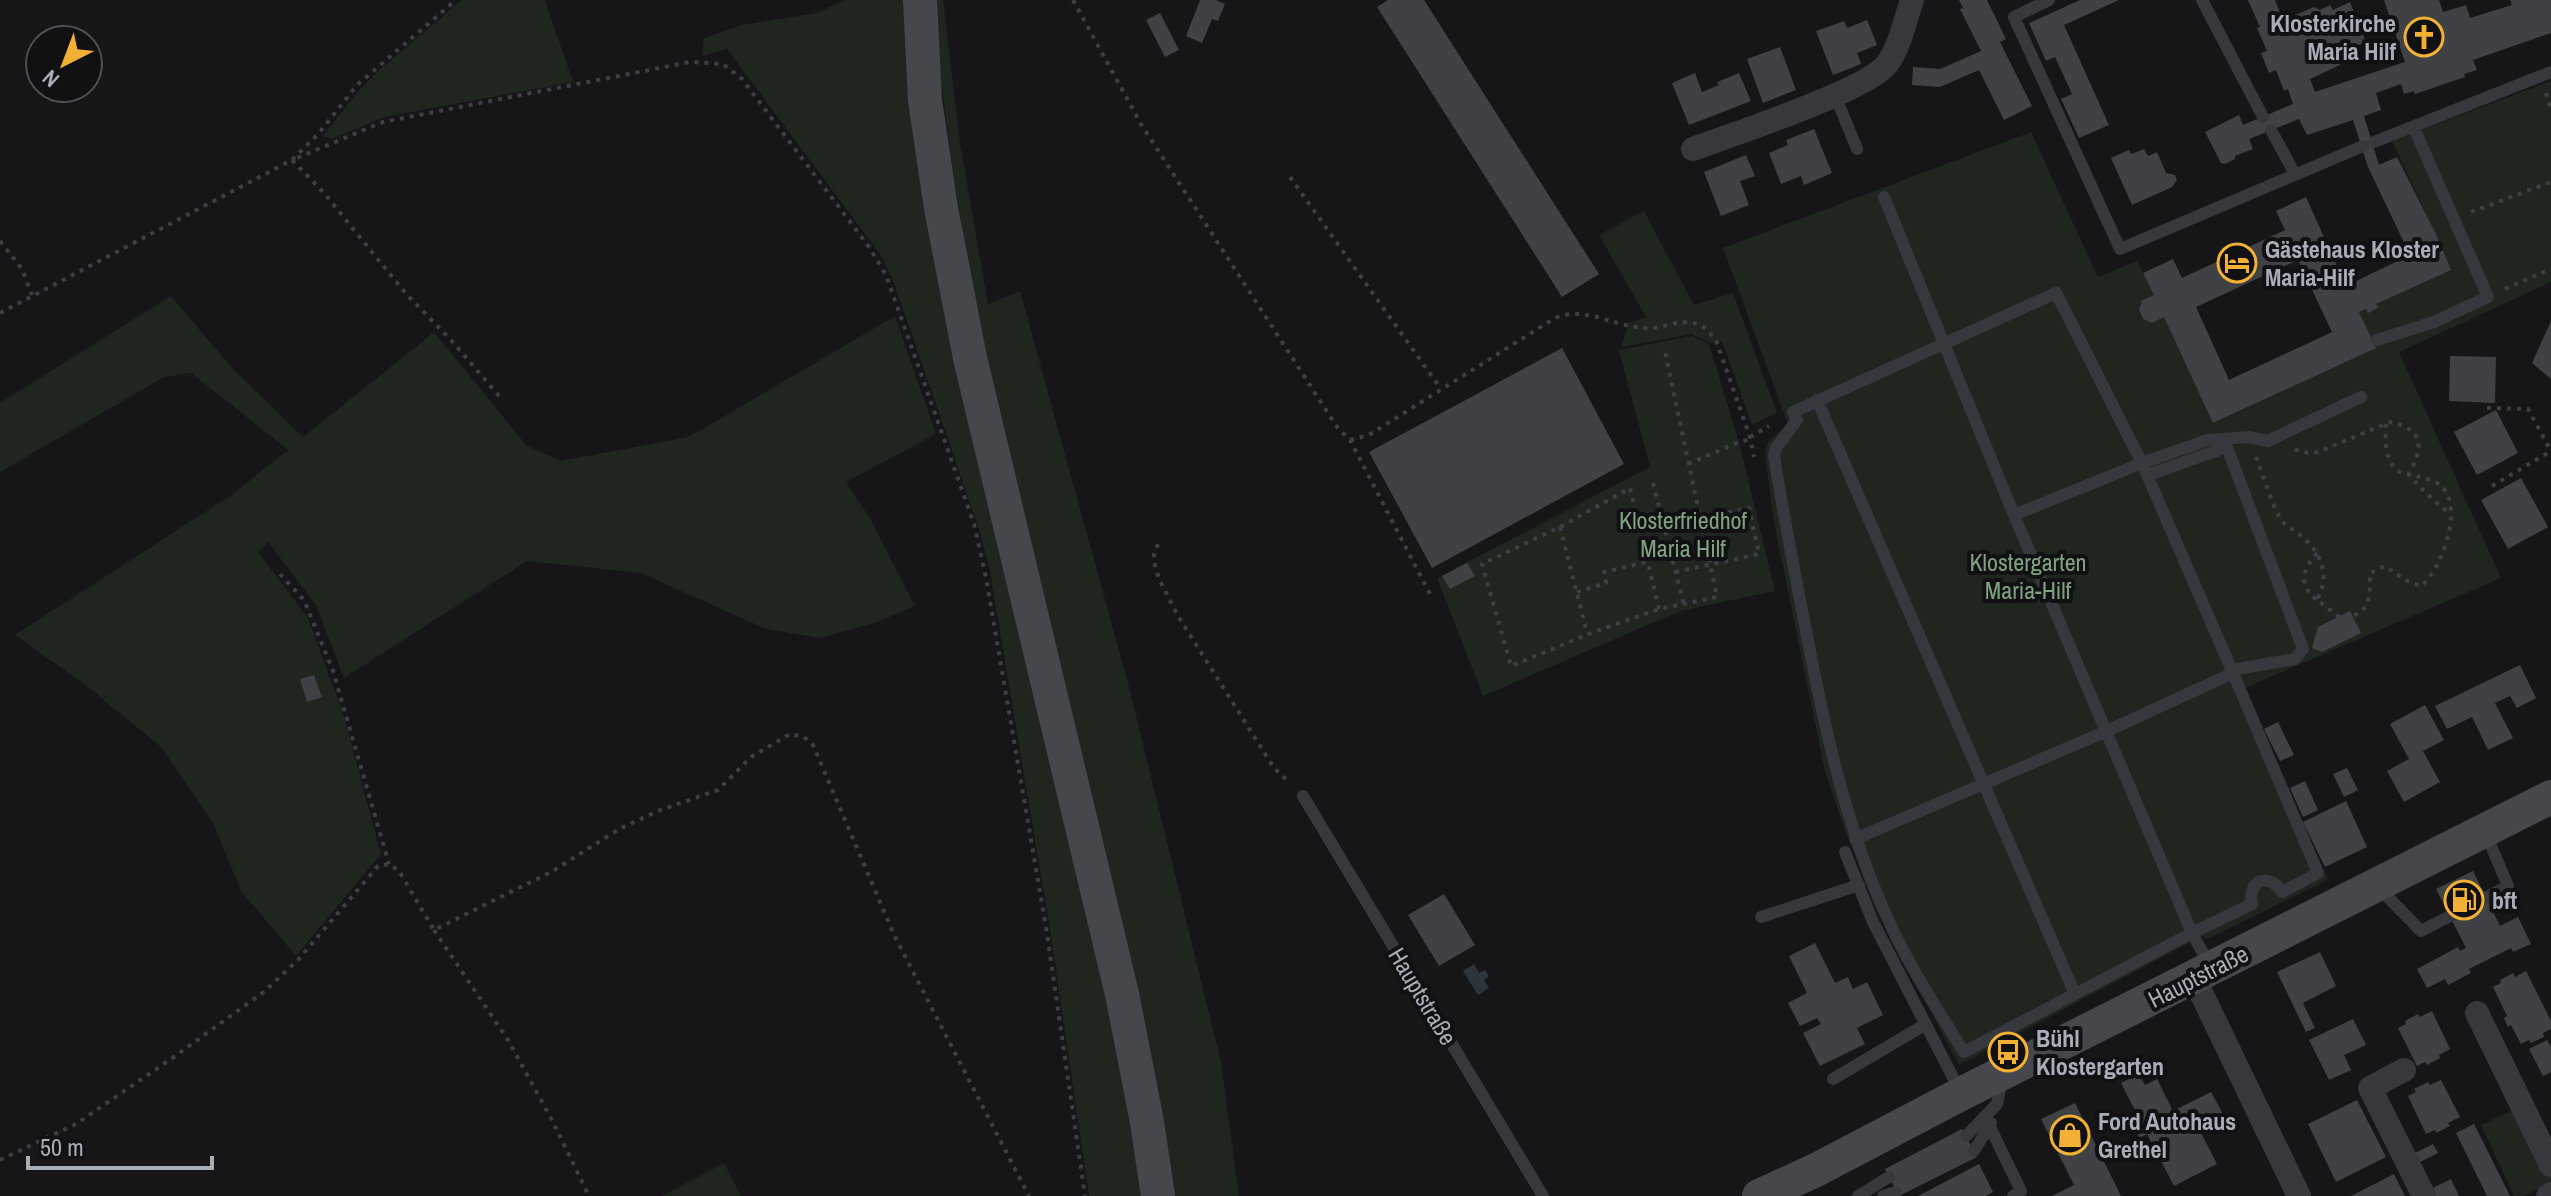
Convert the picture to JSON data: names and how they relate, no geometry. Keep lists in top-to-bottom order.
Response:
{
  "streets": {
    "main road": ["Hauptstraße"]
  },
  "parks": ["Klosterfriedhof Maria Hilf", "Klostergarten Maria-Hilf"],
  "places": {
    "church": ["Klosterkirche Maria Hilf"],
    "hotel": ["Gästehaus Kloster Maria-Hilf"],
    "fuel station": ["bft"],
    "bus stop": ["Bühl Klostergarten"],
    "shop": ["Ford Autohaus Grethel"]
  },
  "scale_bar": "50 m",
  "north": "bottom left"
}
